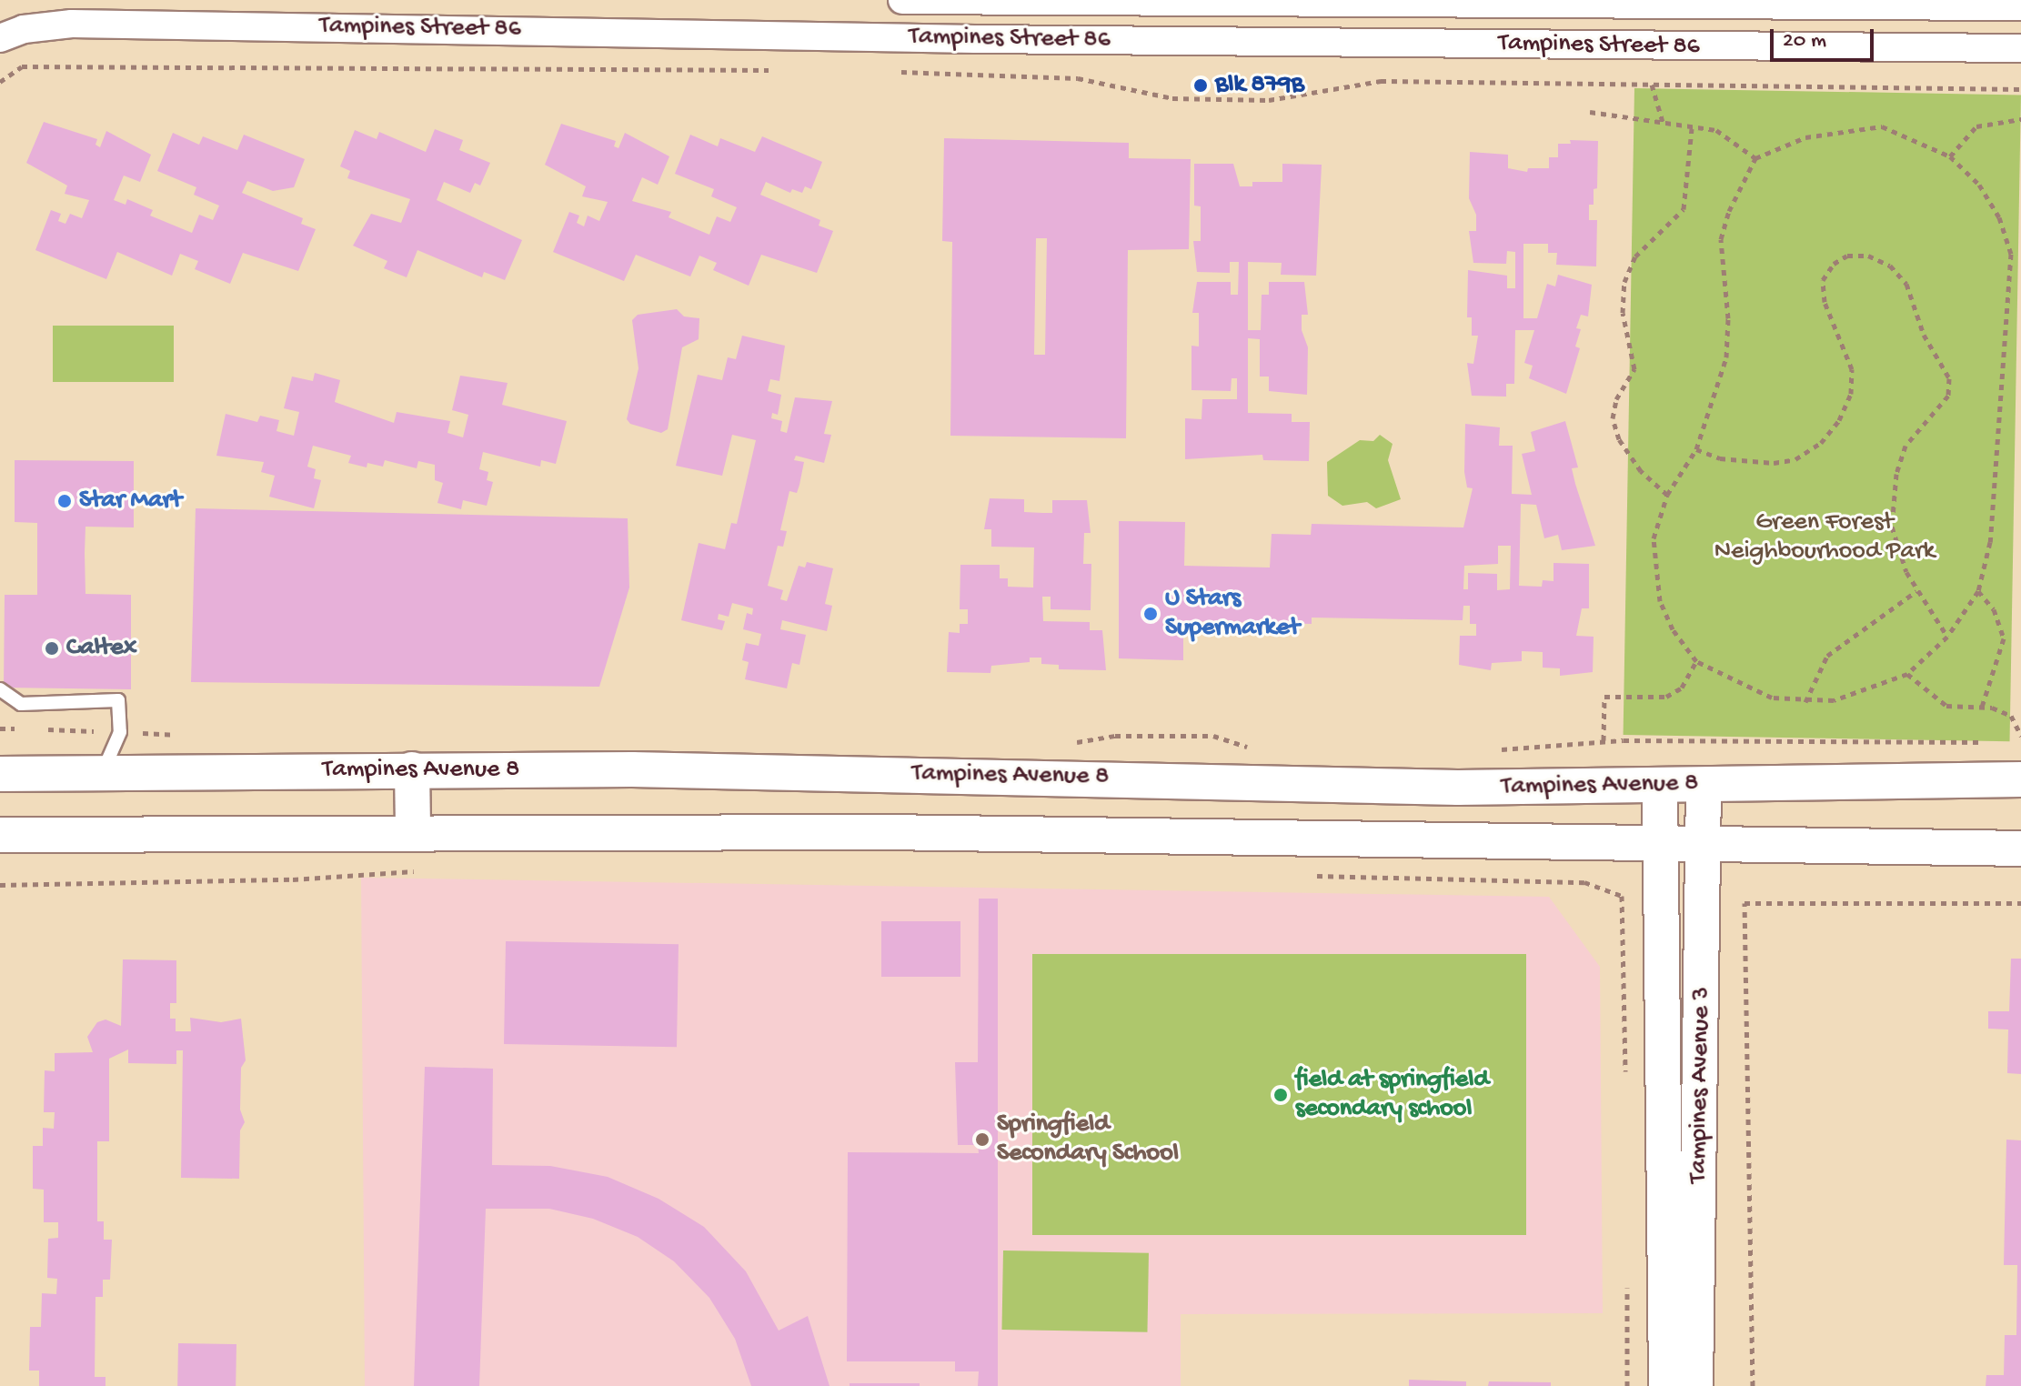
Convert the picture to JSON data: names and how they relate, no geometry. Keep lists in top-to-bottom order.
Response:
{
  "streets": {
    "street": ["Tampines Street 86", "Tampines Avenue 8", "Tampines Avenue 3"]
  },
  "crossings": [
    ["Tampines Avenue 8", "Tampines Avenue 3"]
  ],
  "parks": ["Green Forest Neighbourhood Park"],
  "places": [
    "Blk 879B",
    "Star Mart",
    "U Stars Supermarket",
    "Caltex",
    "field at springfield secondary school",
    "Springfield Secondary School"
  ],
  "scale_bar": "20 m"
}
